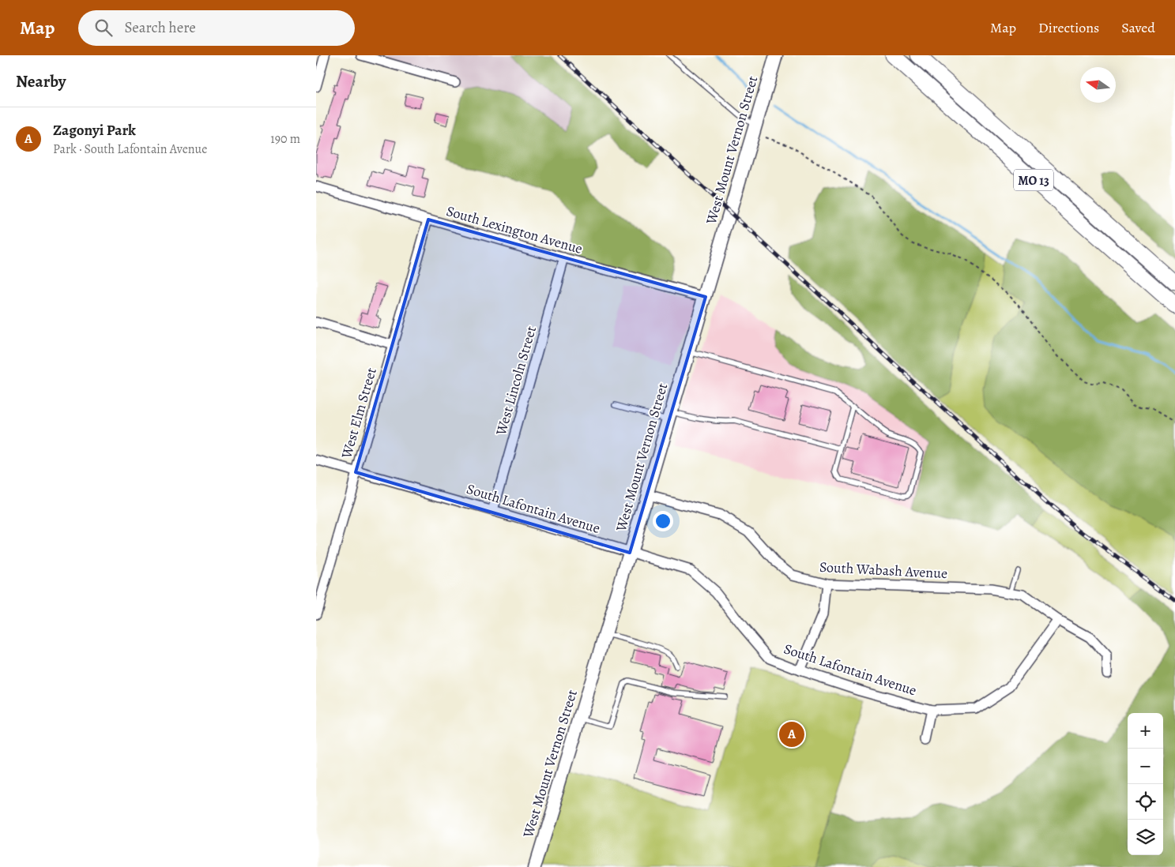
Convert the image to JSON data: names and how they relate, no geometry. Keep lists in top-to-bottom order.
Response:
{
  "streets": {
    "main road": ["MO 13"],
    "street": [
      "West Mount Vernon Street",
      "South Lexington Avenue",
      "West Lincoln Street",
      "West Elm Street",
      "South Lafontain Avenue",
      "South Wabash Avenue"
    ]
  },
  "crossings": [
    ["West Mount Vernon Street", "South Lexington Avenue"],
    ["West Mount Vernon Street", "South Lafontain Avenue"],
    ["West Mount Vernon Street", "South Wabash Avenue"],
    ["South Lexington Avenue", "West Lincoln Street"],
    ["South Lexington Avenue", "West Elm Street"],
    ["West Lincoln Street", "South Lafontain Avenue"],
    ["West Elm Street", "South Lafontain Avenue"],
    ["South Lafontain Avenue", "South Wabash Avenue"]
  ],
  "north": "left",
  "page": {
    "header": "Map",
    "search": "Search here",
    "nav": ["Map", "Directions", "Saved"],
    "heading": "Nearby",
    "list": [
      {
        "mark": "A",
        "name": "Zagonyi Park",
        "note": "Park · South Lafontain Avenue",
        "value": "190 m"
      }
    ],
    "map_buttons": ["+", "−"],
    "pins": "A"
  }
}
